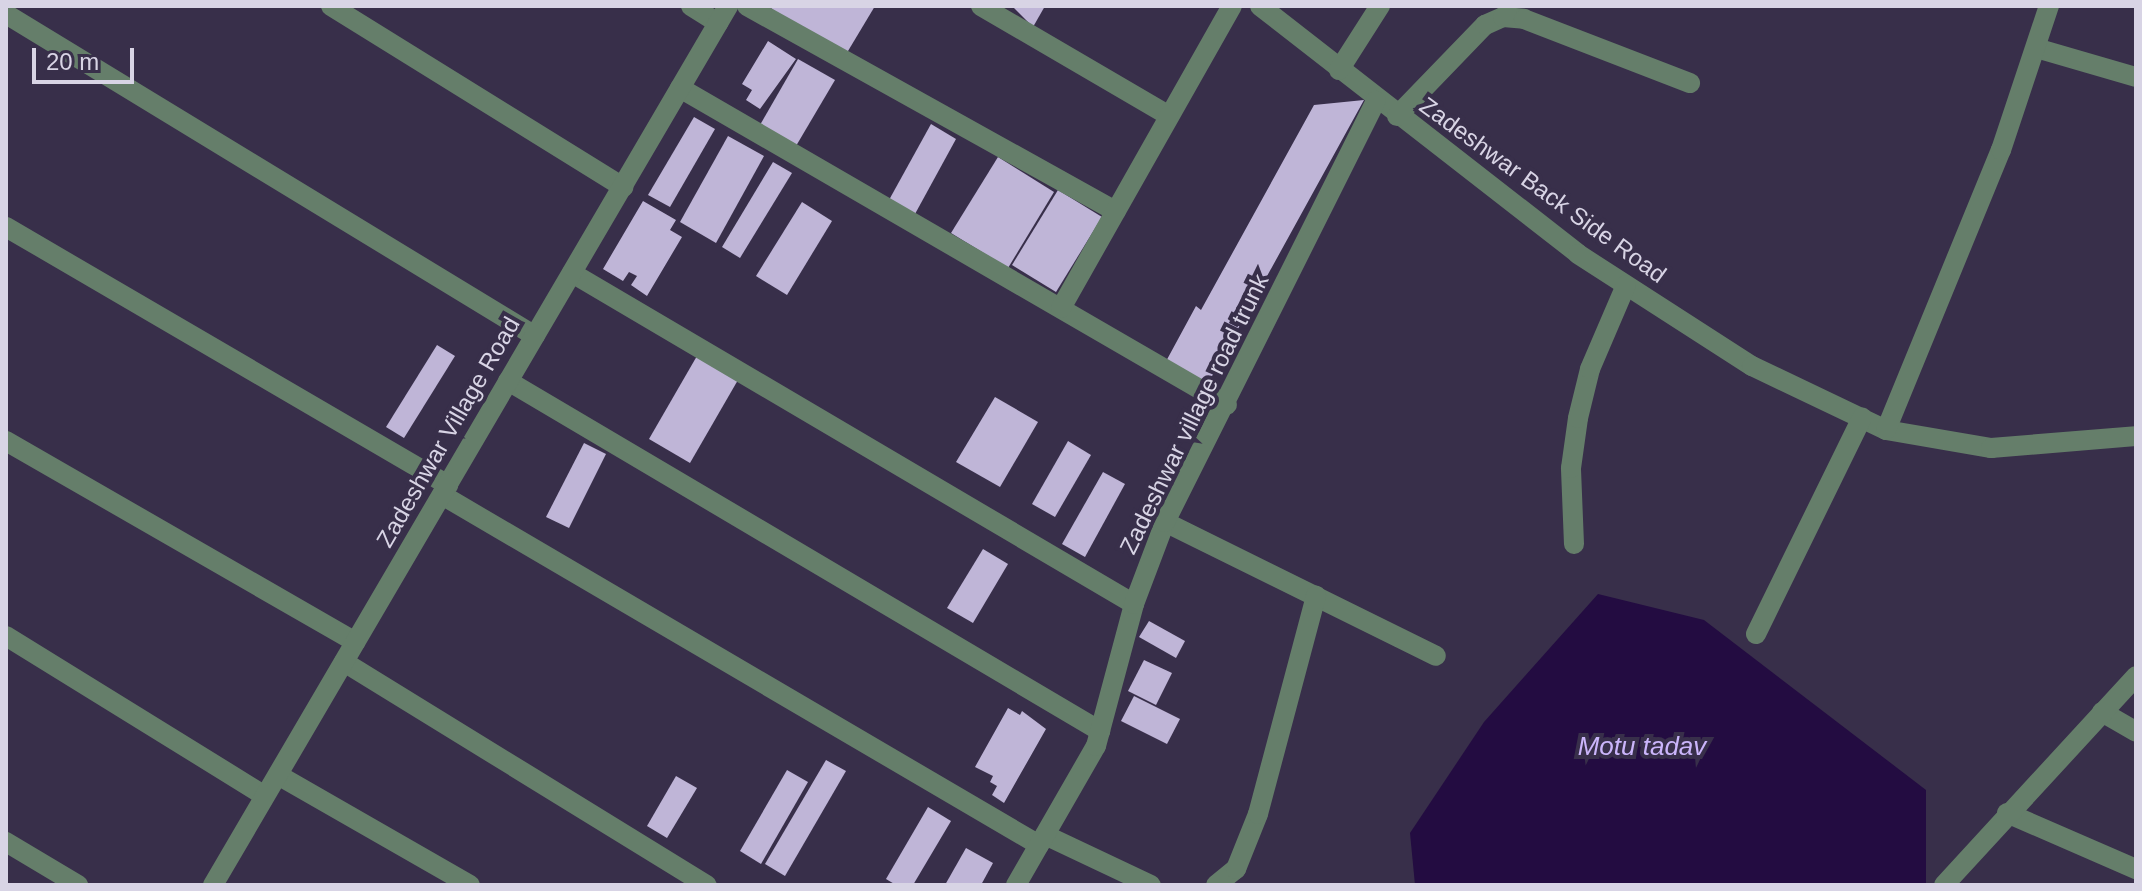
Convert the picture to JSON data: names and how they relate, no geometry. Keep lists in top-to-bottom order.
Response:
{
  "streets": {
    "street": ["Zadeshwar Back Side Road", "Zadeshwar village road trunk", "Zadeshwar Village Road"]
  },
  "crossings": [
    ["Zadeshwar Back Side Road", "Zadeshwar village road trunk"]
  ],
  "water": ["Motu tadav"],
  "scale_bar": "20 m"
}
